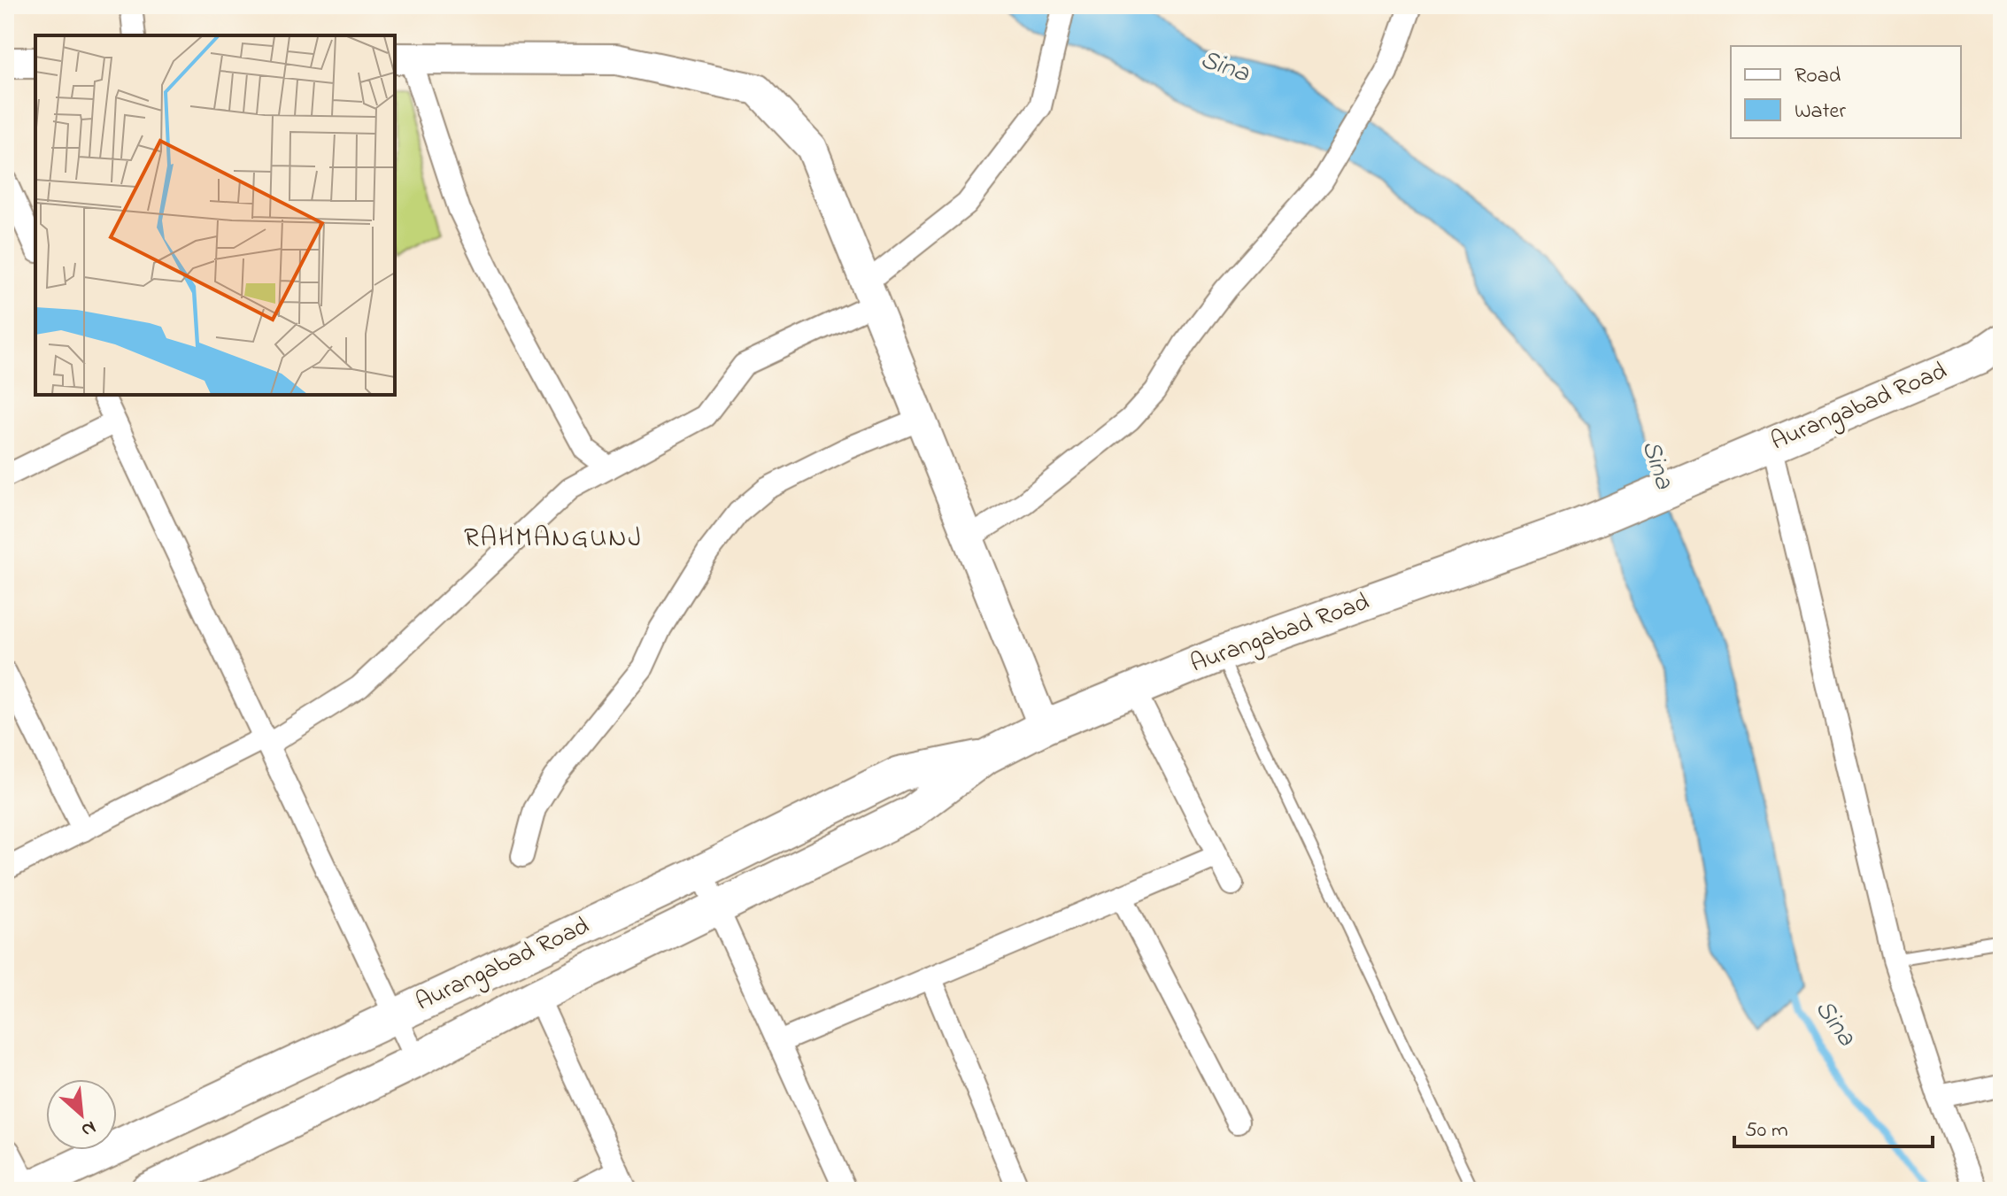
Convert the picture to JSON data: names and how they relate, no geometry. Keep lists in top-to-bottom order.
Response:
{
  "streets": {
    "main road": ["Aurangabad Road"]
  },
  "districts": ["RAHMANGUNJ"],
  "water": ["Sina"],
  "legend": ["Road", "Water"],
  "scale_bar": "50 m",
  "north": "bottom right"
}
